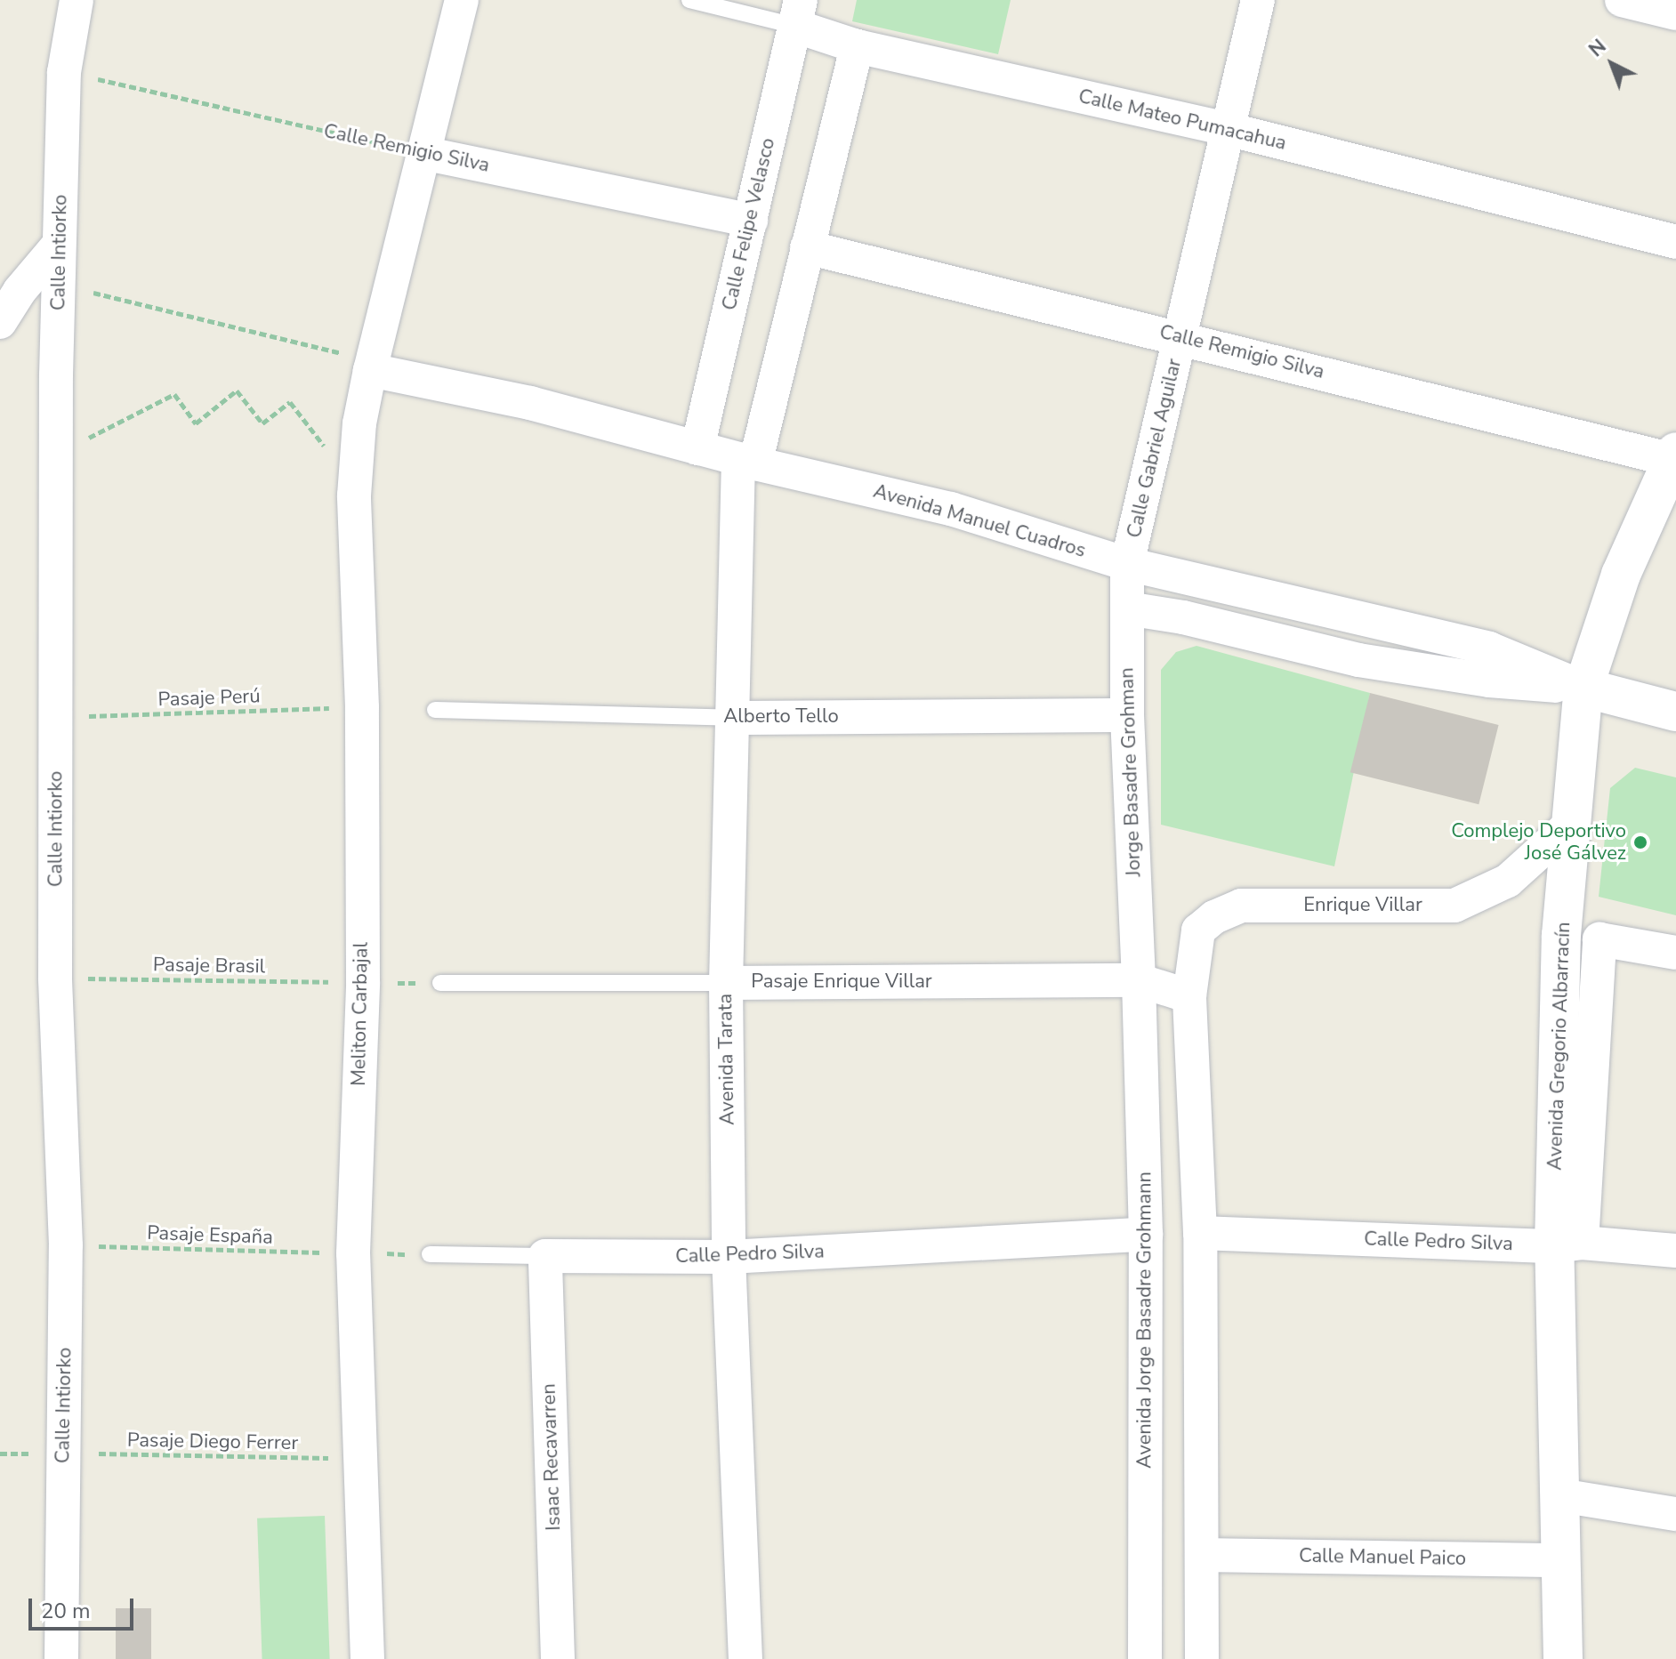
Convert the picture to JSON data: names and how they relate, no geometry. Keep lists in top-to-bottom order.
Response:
{
  "streets": {
    "street": [
      "Calle Mateo Pumacahua",
      "Calle Remigio Silva",
      "Calle Felipe Velasco",
      "Calle Intiorko",
      "Calle Gabriel Aguilar",
      "Avenida Manuel Cuadros",
      "Alberto Tello",
      "Jorge Basadre Grohman",
      "Enrique Villar",
      "Pasaje Enrique Villar",
      "Meliton Carbajal",
      "Avenida Gregorio Albarracín",
      "Avenida Tarata",
      "Calle Pedro Silva",
      "Avenida Jorge Basadre Grohmann",
      "Isaac Recavarren",
      "Calle Manuel Paico"
    ],
    "path": [
      "Pasaje Perú",
      "Pasaje Brasil",
      "Pasaje España",
      "Pasaje Diego Ferrer"
    ]
  },
  "crossings": [
    ["Calle Mateo Pumacahua", "Calle Felipe Velasco"],
    ["Calle Mateo Pumacahua", "Calle Gabriel Aguilar"],
    ["Calle Remigio Silva", "Calle Felipe Velasco"],
    ["Calle Remigio Silva", "Calle Intiorko"],
    ["Calle Remigio Silva", "Calle Gabriel Aguilar"],
    ["Calle Remigio Silva", "Meliton Carbajal"],
    ["Calle Remigio Silva", "Avenida Gregorio Albarracín"],
    ["Calle Felipe Velasco", "Avenida Manuel Cuadros"],
    ["Calle Intiorko", "Pasaje Perú"],
    ["Calle Intiorko", "Pasaje Brasil"],
    ["Calle Intiorko", "Pasaje España"],
    ["Calle Intiorko", "Pasaje Diego Ferrer"],
    ["Calle Gabriel Aguilar", "Avenida Manuel Cuadros"],
    ["Calle Gabriel Aguilar", "Jorge Basadre Grohman"],
    ["Avenida Manuel Cuadros", "Jorge Basadre Grohman"],
    ["Avenida Manuel Cuadros", "Meliton Carbajal"],
    ["Avenida Manuel Cuadros", "Avenida Gregorio Albarracín"],
    ["Avenida Manuel Cuadros", "Avenida Tarata"],
    ["Pasaje Perú", "Meliton Carbajal"],
    ["Alberto Tello", "Jorge Basadre Grohman"],
    ["Alberto Tello", "Avenida Tarata"],
    ["Jorge Basadre Grohman", "Pasaje Enrique Villar"],
    ["Jorge Basadre Grohman", "Avenida Jorge Basadre Grohmann"],
    ["Enrique Villar", "Pasaje Enrique Villar"],
    ["Enrique Villar", "Avenida Gregorio Albarracín"],
    ["Pasaje Brasil", "Meliton Carbajal"],
    ["Pasaje Enrique Villar", "Avenida Tarata"],
    ["Pasaje Enrique Villar", "Avenida Jorge Basadre Grohmann"],
    ["Meliton Carbajal", "Pasaje España"],
    ["Meliton Carbajal", "Pasaje Diego Ferrer"],
    ["Avenida Gregorio Albarracín", "Calle Pedro Silva"],
    ["Avenida Gregorio Albarracín", "Calle Manuel Paico"],
    ["Avenida Tarata", "Calle Pedro Silva"],
    ["Calle Pedro Silva", "Avenida Jorge Basadre Grohmann"],
    ["Calle Pedro Silva", "Isaac Recavarren"]
  ],
  "places": ["Complejo Deportivo José Gálvez"],
  "scale_bar": "20 m",
  "north": "top left"
}
